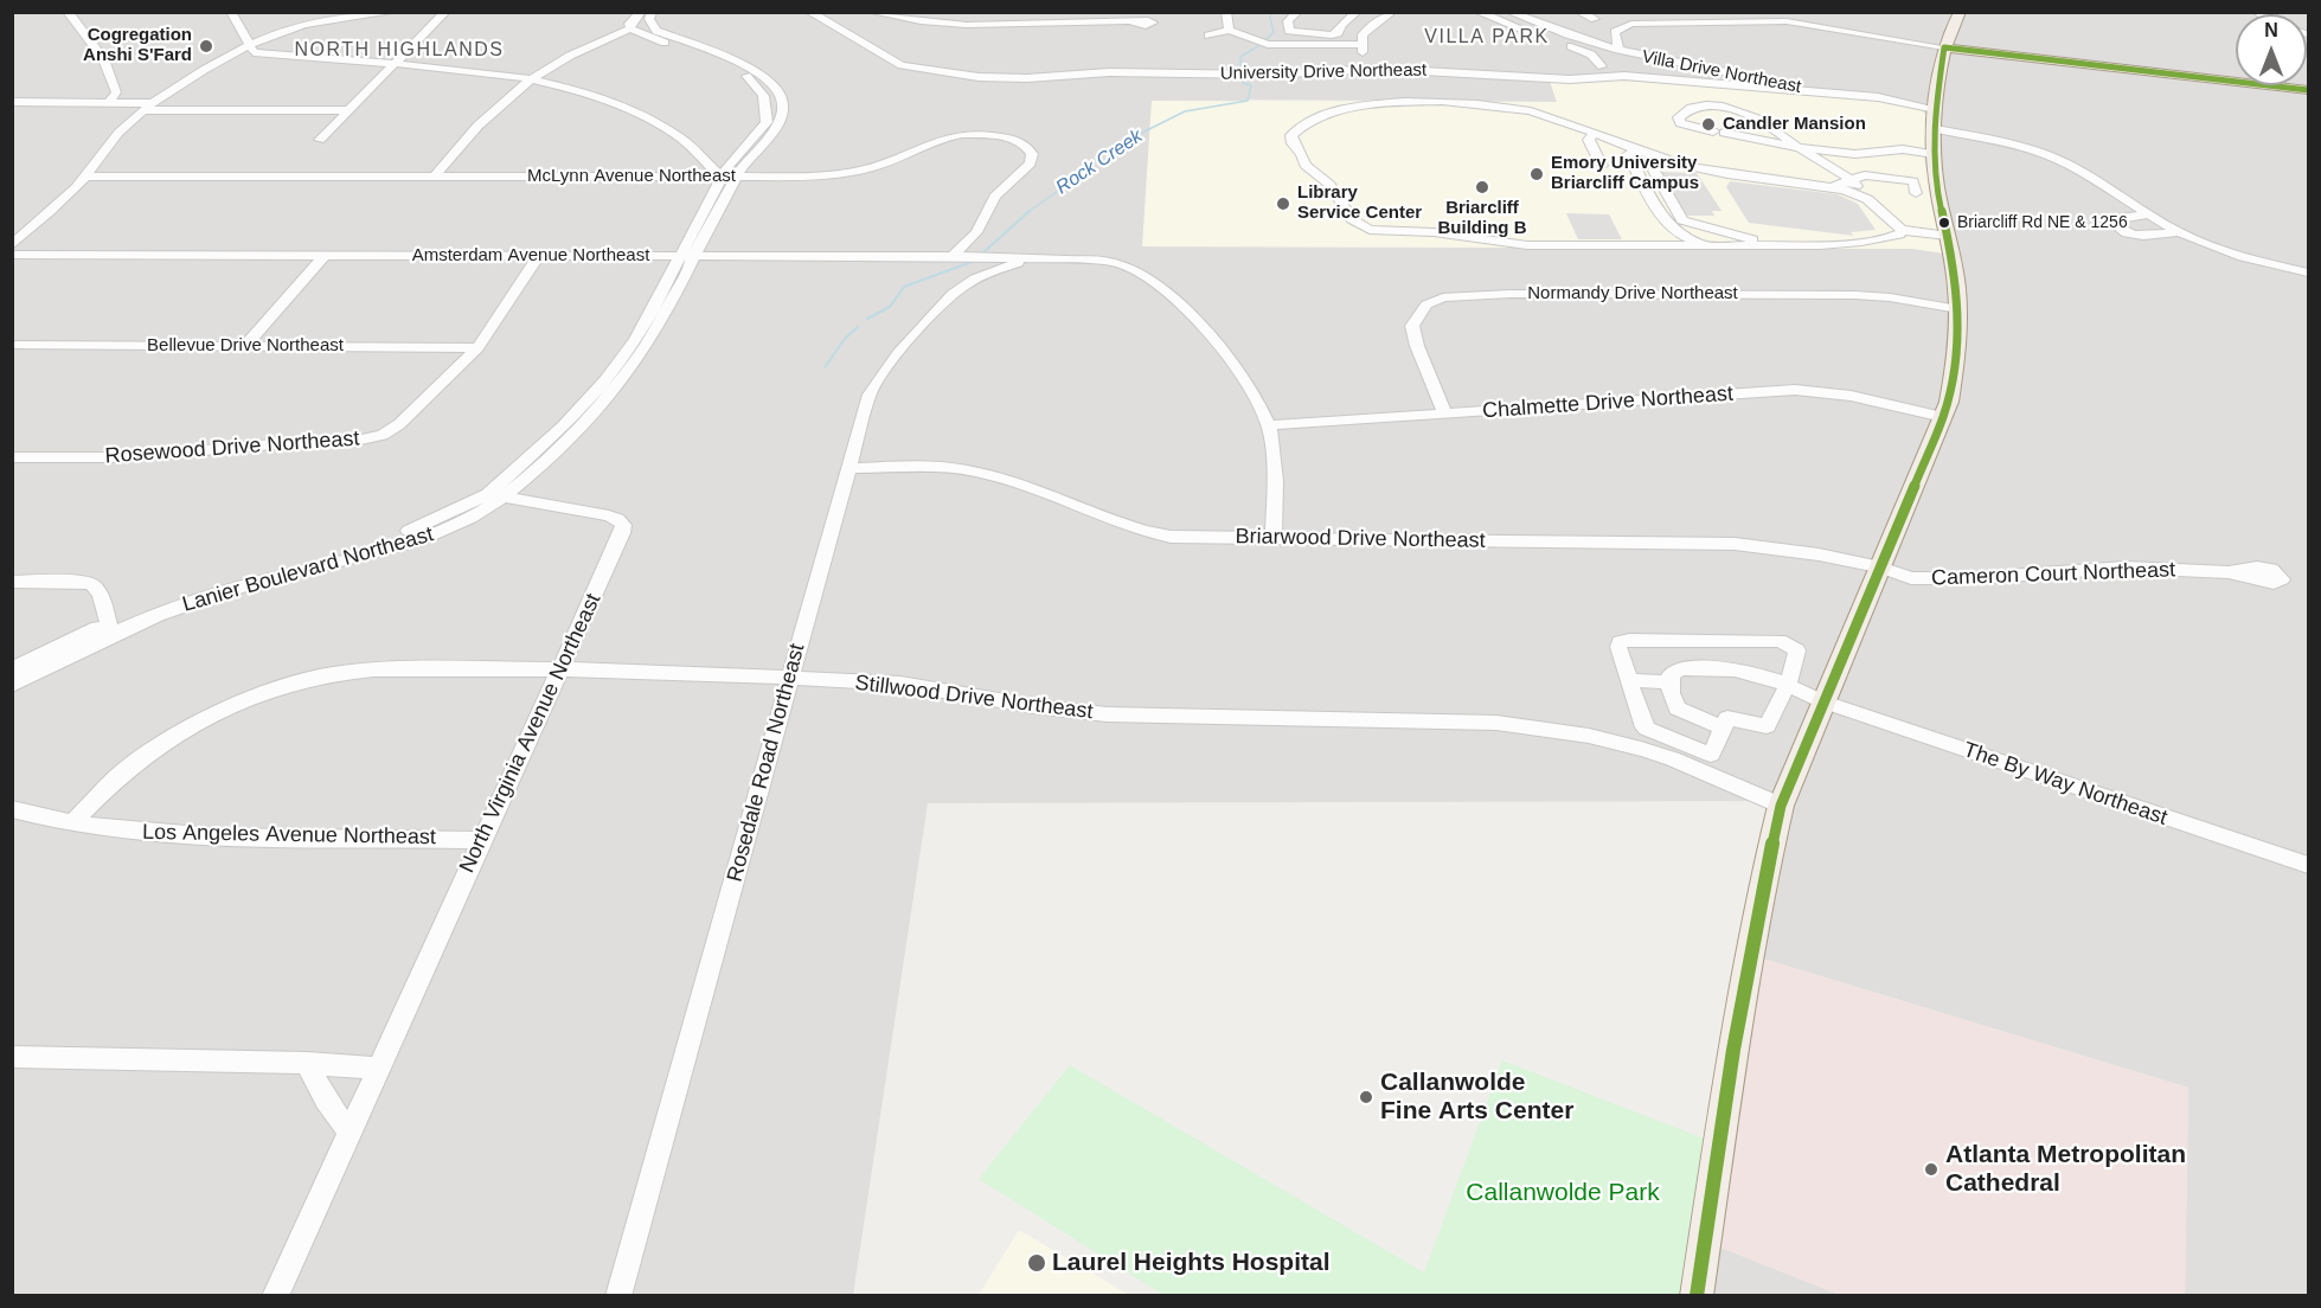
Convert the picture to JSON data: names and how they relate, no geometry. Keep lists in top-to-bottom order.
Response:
{
  "streets": {
    "street": [
      "University Drive Northeast",
      "Villa Drive Northeast",
      "McLynn Avenue Northeast",
      "Amsterdam Avenue Northeast",
      "Normandy Drive Northeast",
      "Bellevue Drive Northeast",
      "Chalmette Drive Northeast",
      "Rosewood Drive Northeast",
      "Briarwood Drive Northeast",
      "Lanier Boulevard Northeast",
      "Cameron Court Northeast",
      "Stillwood Drive Northeast",
      "North Virginia Avenue Northeast",
      "Rosedale Road Northeast",
      "The By Way Northeast",
      "Los Angeles Avenue Northeast"
    ]
  },
  "crossings": [
    ["University Drive Northeast", "Villa Drive Northeast"],
    ["McLynn Avenue Northeast", "Amsterdam Avenue Northeast"],
    ["McLynn Avenue Northeast", "Lanier Boulevard Northeast"],
    ["Amsterdam Avenue Northeast", "Rosewood Drive Northeast"],
    ["Amsterdam Avenue Northeast", "Lanier Boulevard Northeast"],
    ["Amsterdam Avenue Northeast", "Rosedale Road Northeast"],
    ["Normandy Drive Northeast", "Chalmette Drive Northeast"],
    ["Bellevue Drive Northeast", "Rosewood Drive Northeast"],
    ["Chalmette Drive Northeast", "Rosedale Road Northeast"],
    ["Briarwood Drive Northeast", "Cameron Court Northeast"],
    ["Briarwood Drive Northeast", "Rosedale Road Northeast"],
    ["Lanier Boulevard Northeast", "North Virginia Avenue Northeast"],
    ["Stillwood Drive Northeast", "North Virginia Avenue Northeast"],
    ["Stillwood Drive Northeast", "Rosedale Road Northeast"],
    ["Stillwood Drive Northeast", "Los Angeles Avenue Northeast"],
    ["North Virginia Avenue Northeast", "Los Angeles Avenue Northeast"]
  ],
  "districts": ["VILLA PARK", "NORTH HIGHLANDS"],
  "water": ["Rock Creek"],
  "parks": ["Callanwolde Park"],
  "places": [
    "Cogregation Anshi S'Fard",
    "Candler Mansion",
    "Emory University Briarcliff Campus",
    "Briarcliff Building B",
    "Library Service Center",
    "Briarcliff Rd NE & 1256",
    "Callanwolde Fine Arts Center",
    "Atlanta Metropolitan Cathedral",
    "Laurel Heights Hospital"
  ],
  "north": "top"
}
